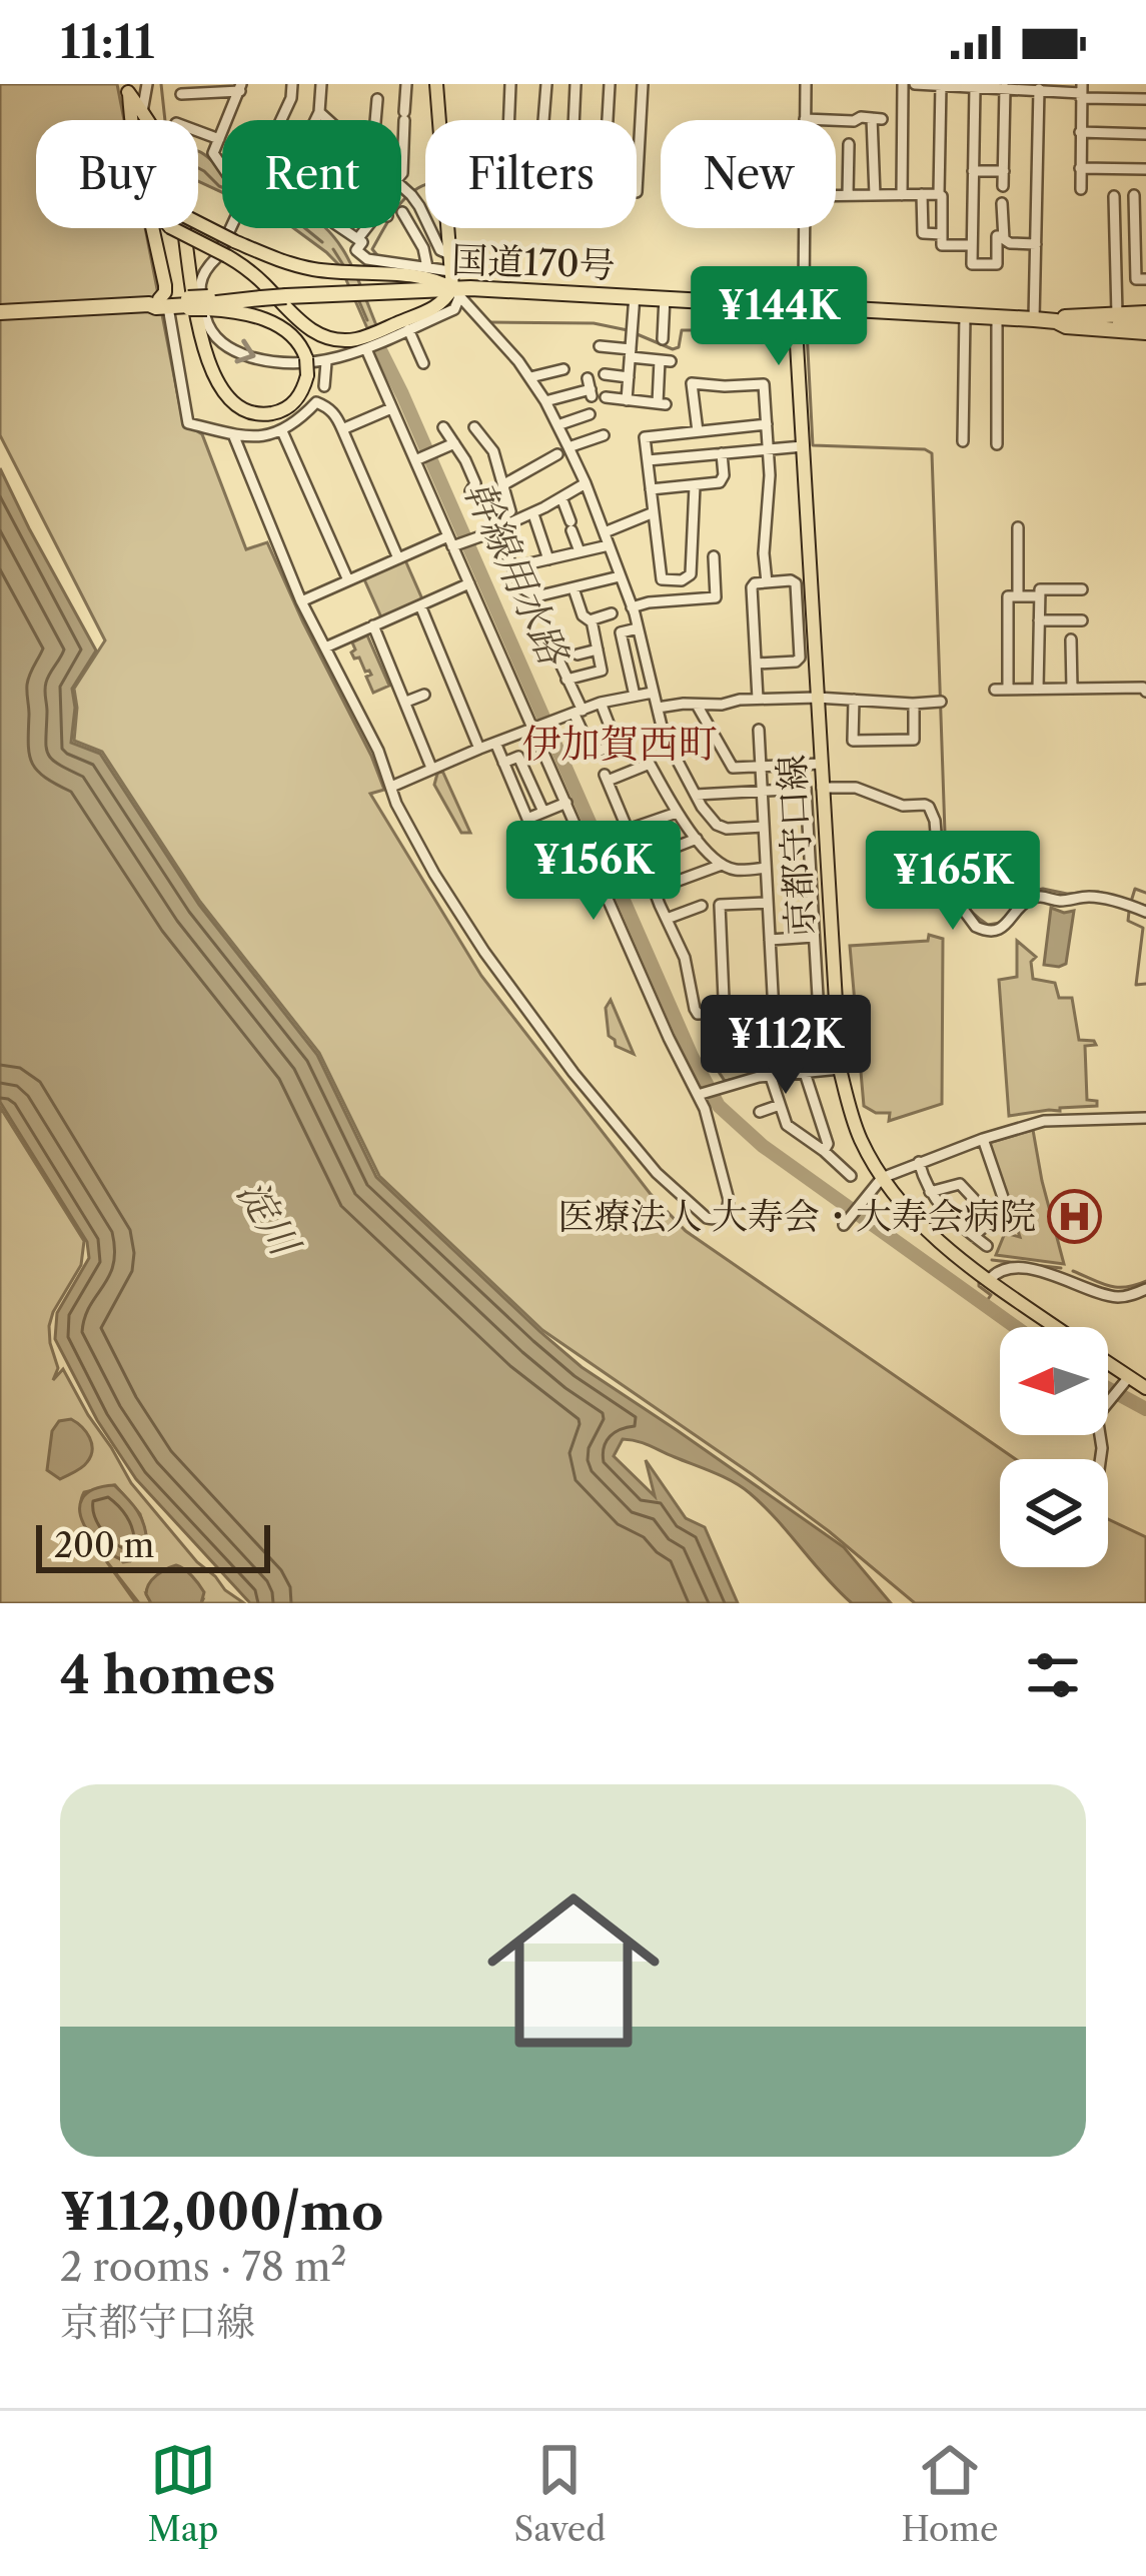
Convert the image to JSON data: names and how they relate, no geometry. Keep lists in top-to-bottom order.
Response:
{
  "streets": {
    "highway": ["国道170号"],
    "main road": ["京都守口線"]
  },
  "crossings": [
    ["国道170号", "京都守口線"]
  ],
  "districts": ["伊加賀西町"],
  "water": ["幹線用水路", "淀川"],
  "places": {
    "hospital": ["医療法人 大寿会・大寿会病院"]
  },
  "scale_bar": "200 m",
  "north": "left",
  "page": {
    "status": "11:11",
    "chip": [
      "Buy",
      "Rent",
      "Filters",
      "New"
    ],
    "price": [
      "¥144K",
      "¥156K",
      "¥165K",
      "¥112K"
    ],
    "scale": "200 m",
    "heading": "4 homes",
    "list": [
      {
        "name": "¥112,000/mo",
        "note": "2 rooms · 78 m² · 京都守口線"
      }
    ],
    "tabs": ["Map", "Saved", "Home"]
  }
}
